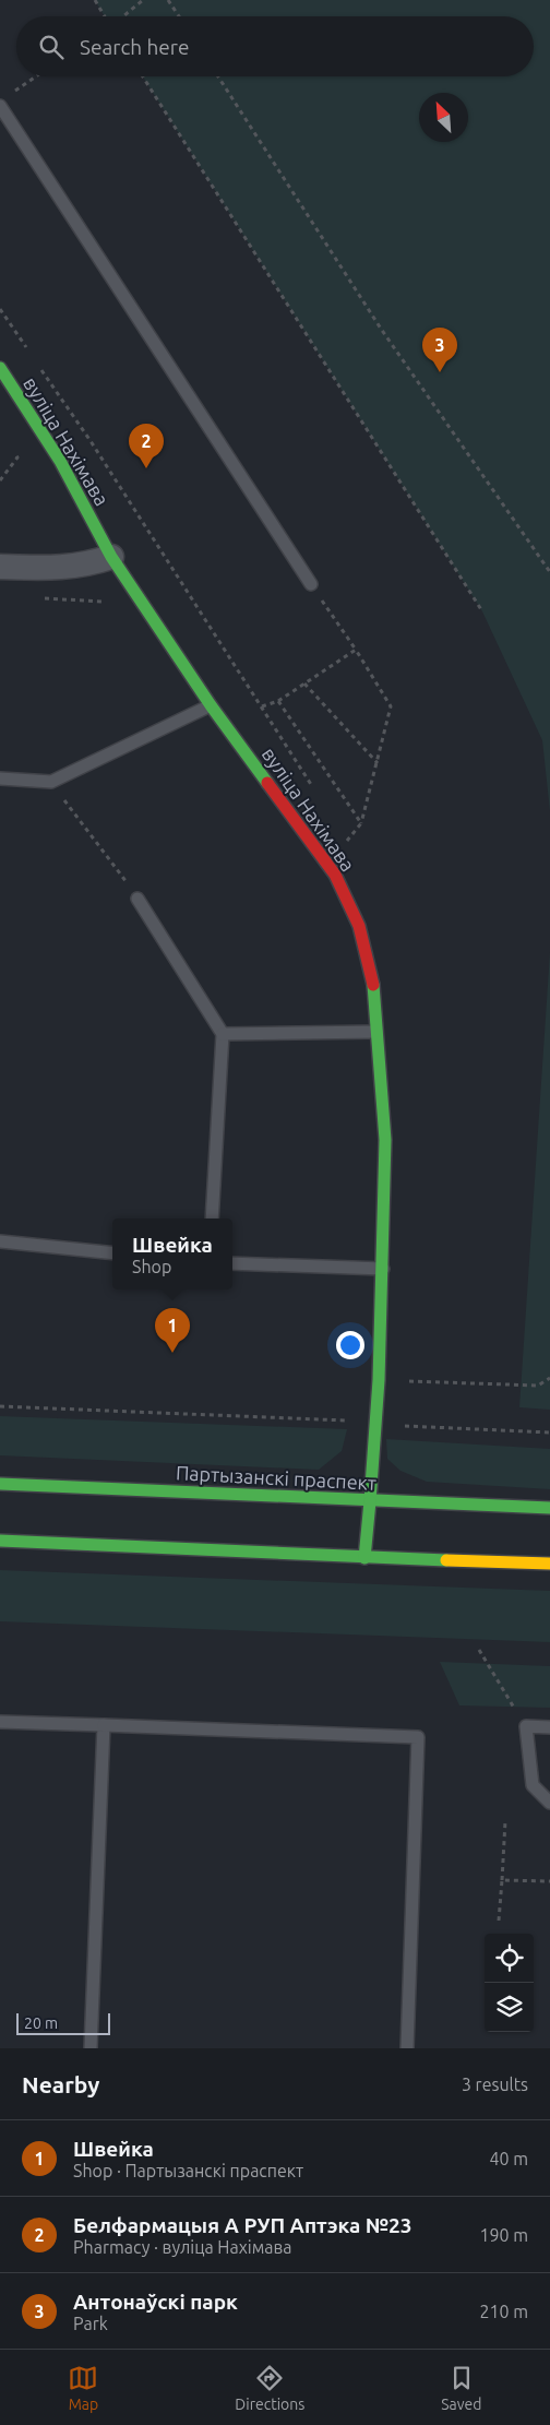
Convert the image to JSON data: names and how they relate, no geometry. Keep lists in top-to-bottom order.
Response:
{
  "streets": {
    "street": ["вуліца Нахімава", "Партызанскі праспект"]
  },
  "crossings": [
    ["вуліца Нахімава", "Партызанскі праспект"]
  ],
  "scale_bar": "20 m",
  "north": "top left",
  "page": {
    "search": "Search here",
    "pins": ["3", "2", "1"],
    "popup": ["Швейка", "Shop"],
    "scale": "20 m",
    "heading": ["Nearby", "3 results"],
    "list": [
      {
        "mark": "1",
        "name": "Швейка",
        "note": "Shop · Партызанскі праспект",
        "value": "40 m"
      },
      {
        "mark": "2",
        "name": "Белфармацыя А РУП Аптэка №23",
        "note": "Pharmacy · вуліца Нахімава",
        "value": "190 m"
      },
      {
        "mark": "3",
        "name": "Антонаўскі парк",
        "note": "Park",
        "value": "210 m"
      }
    ],
    "nav": ["Map", "Directions", "Saved"]
  }
}
